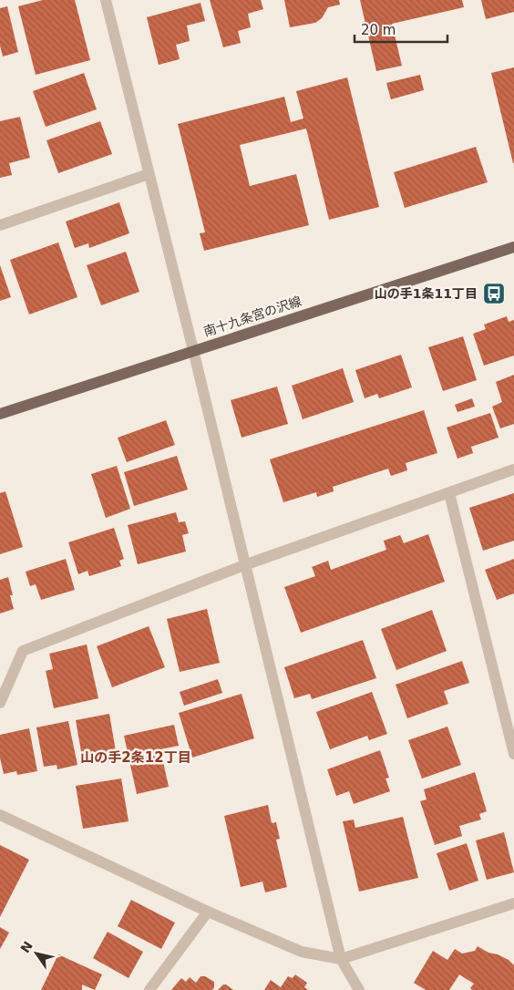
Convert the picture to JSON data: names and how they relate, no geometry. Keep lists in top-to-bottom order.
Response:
{
  "streets": {
    "main road": ["南十九条宮の沢線"]
  },
  "districts": ["山の手2条12丁目"],
  "places": {
    "bus stop": ["山の手1条11丁目"]
  },
  "scale_bar": "20 m",
  "north": "top left"
}
